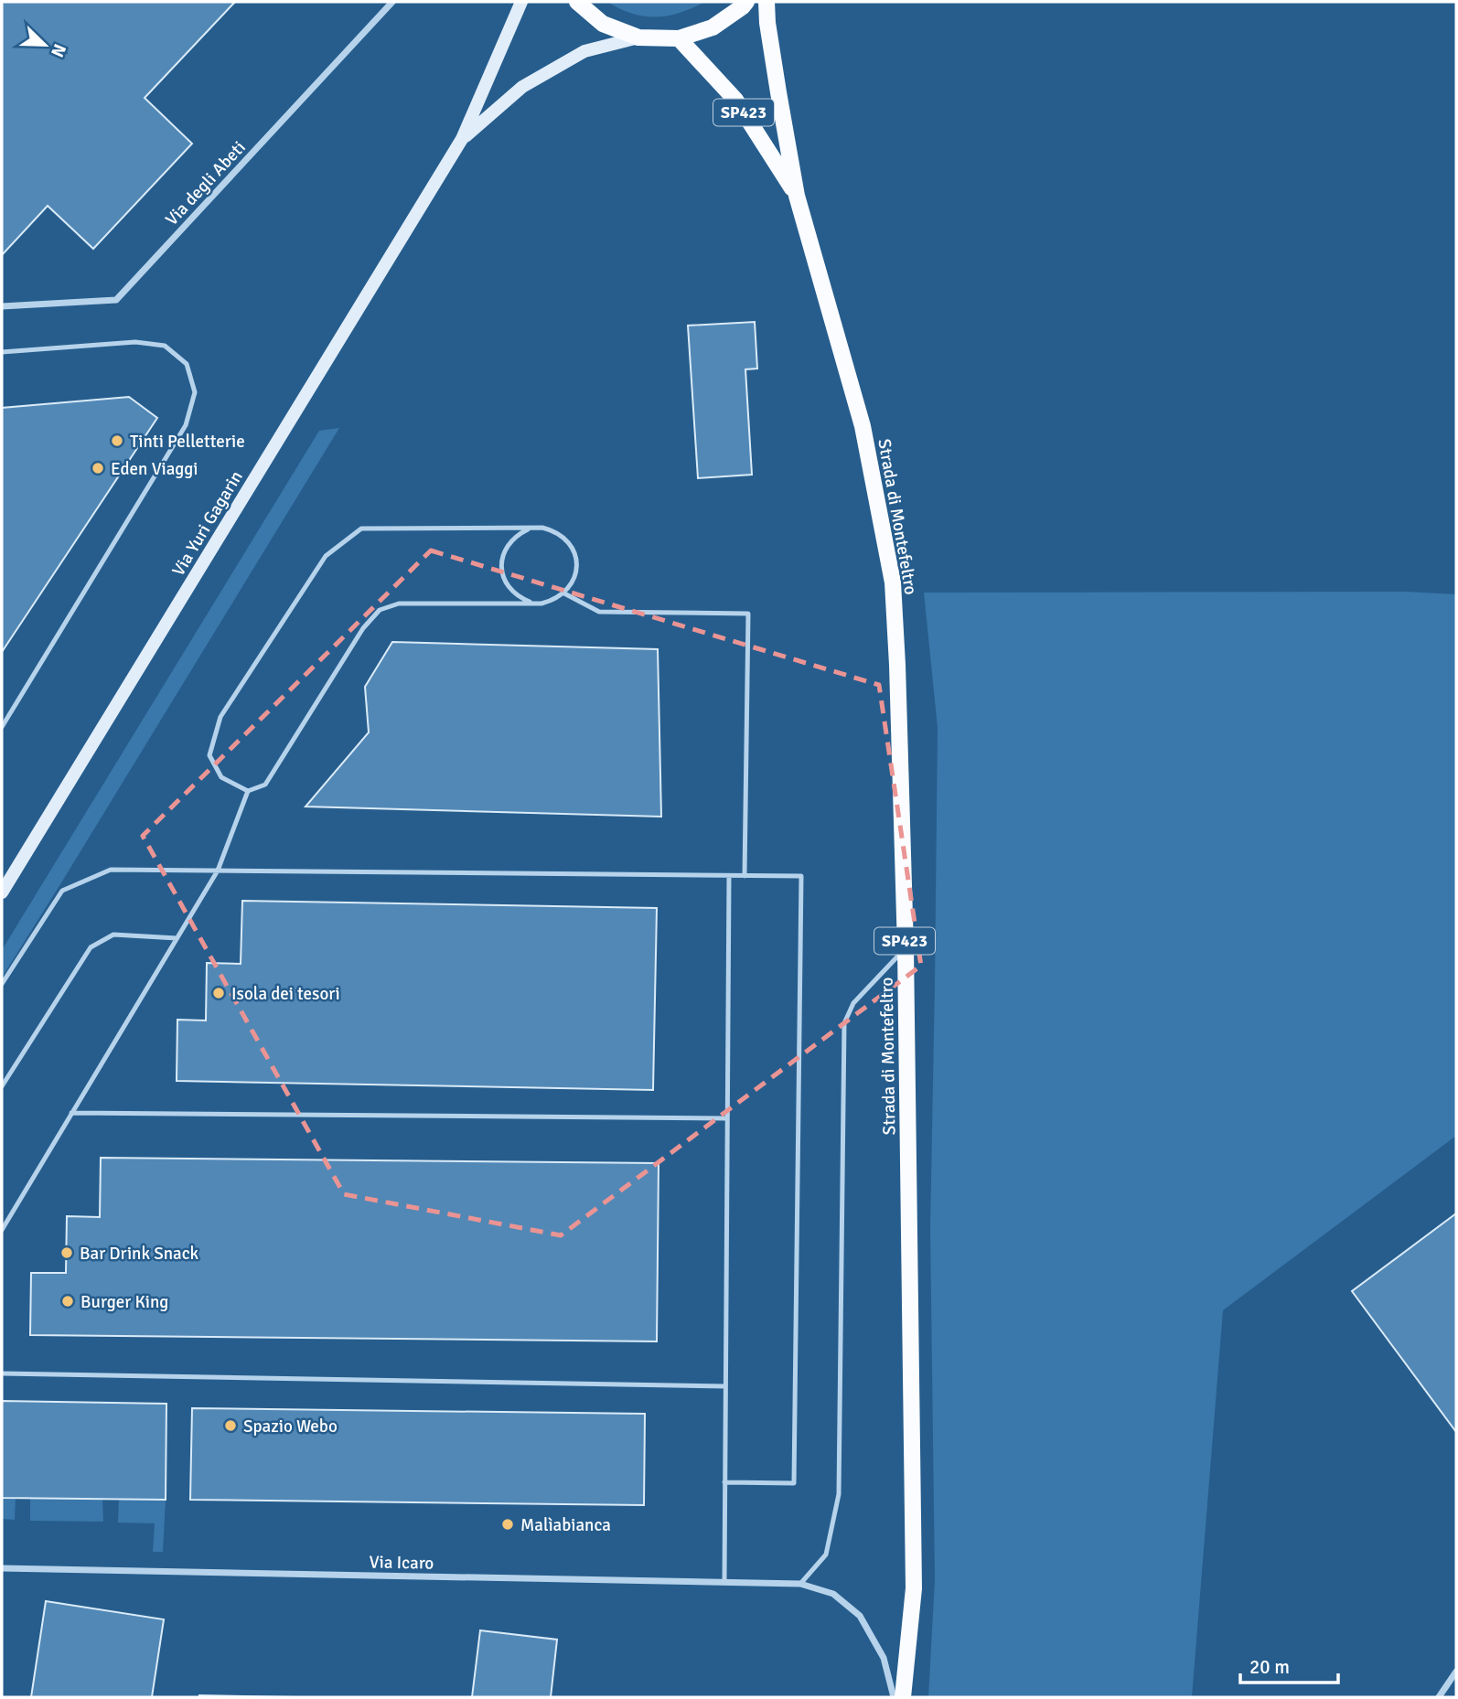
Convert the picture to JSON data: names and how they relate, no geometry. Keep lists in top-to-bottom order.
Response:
{
  "streets": {
    "main road": ["SP423", "Strada di Montefeltro", "Via Yuri Gagarin"],
    "street": ["Via degli Abeti", "Via Icaro"]
  },
  "places": [
    "Tinti Pelletterie",
    "Eden Viaggi",
    "Isola dei tesori",
    "Bar Drink Snack",
    "Burger King",
    "Spazio Webo",
    "Malìabianca"
  ],
  "scale_bar": "20 m",
  "north": "bottom right"
}
